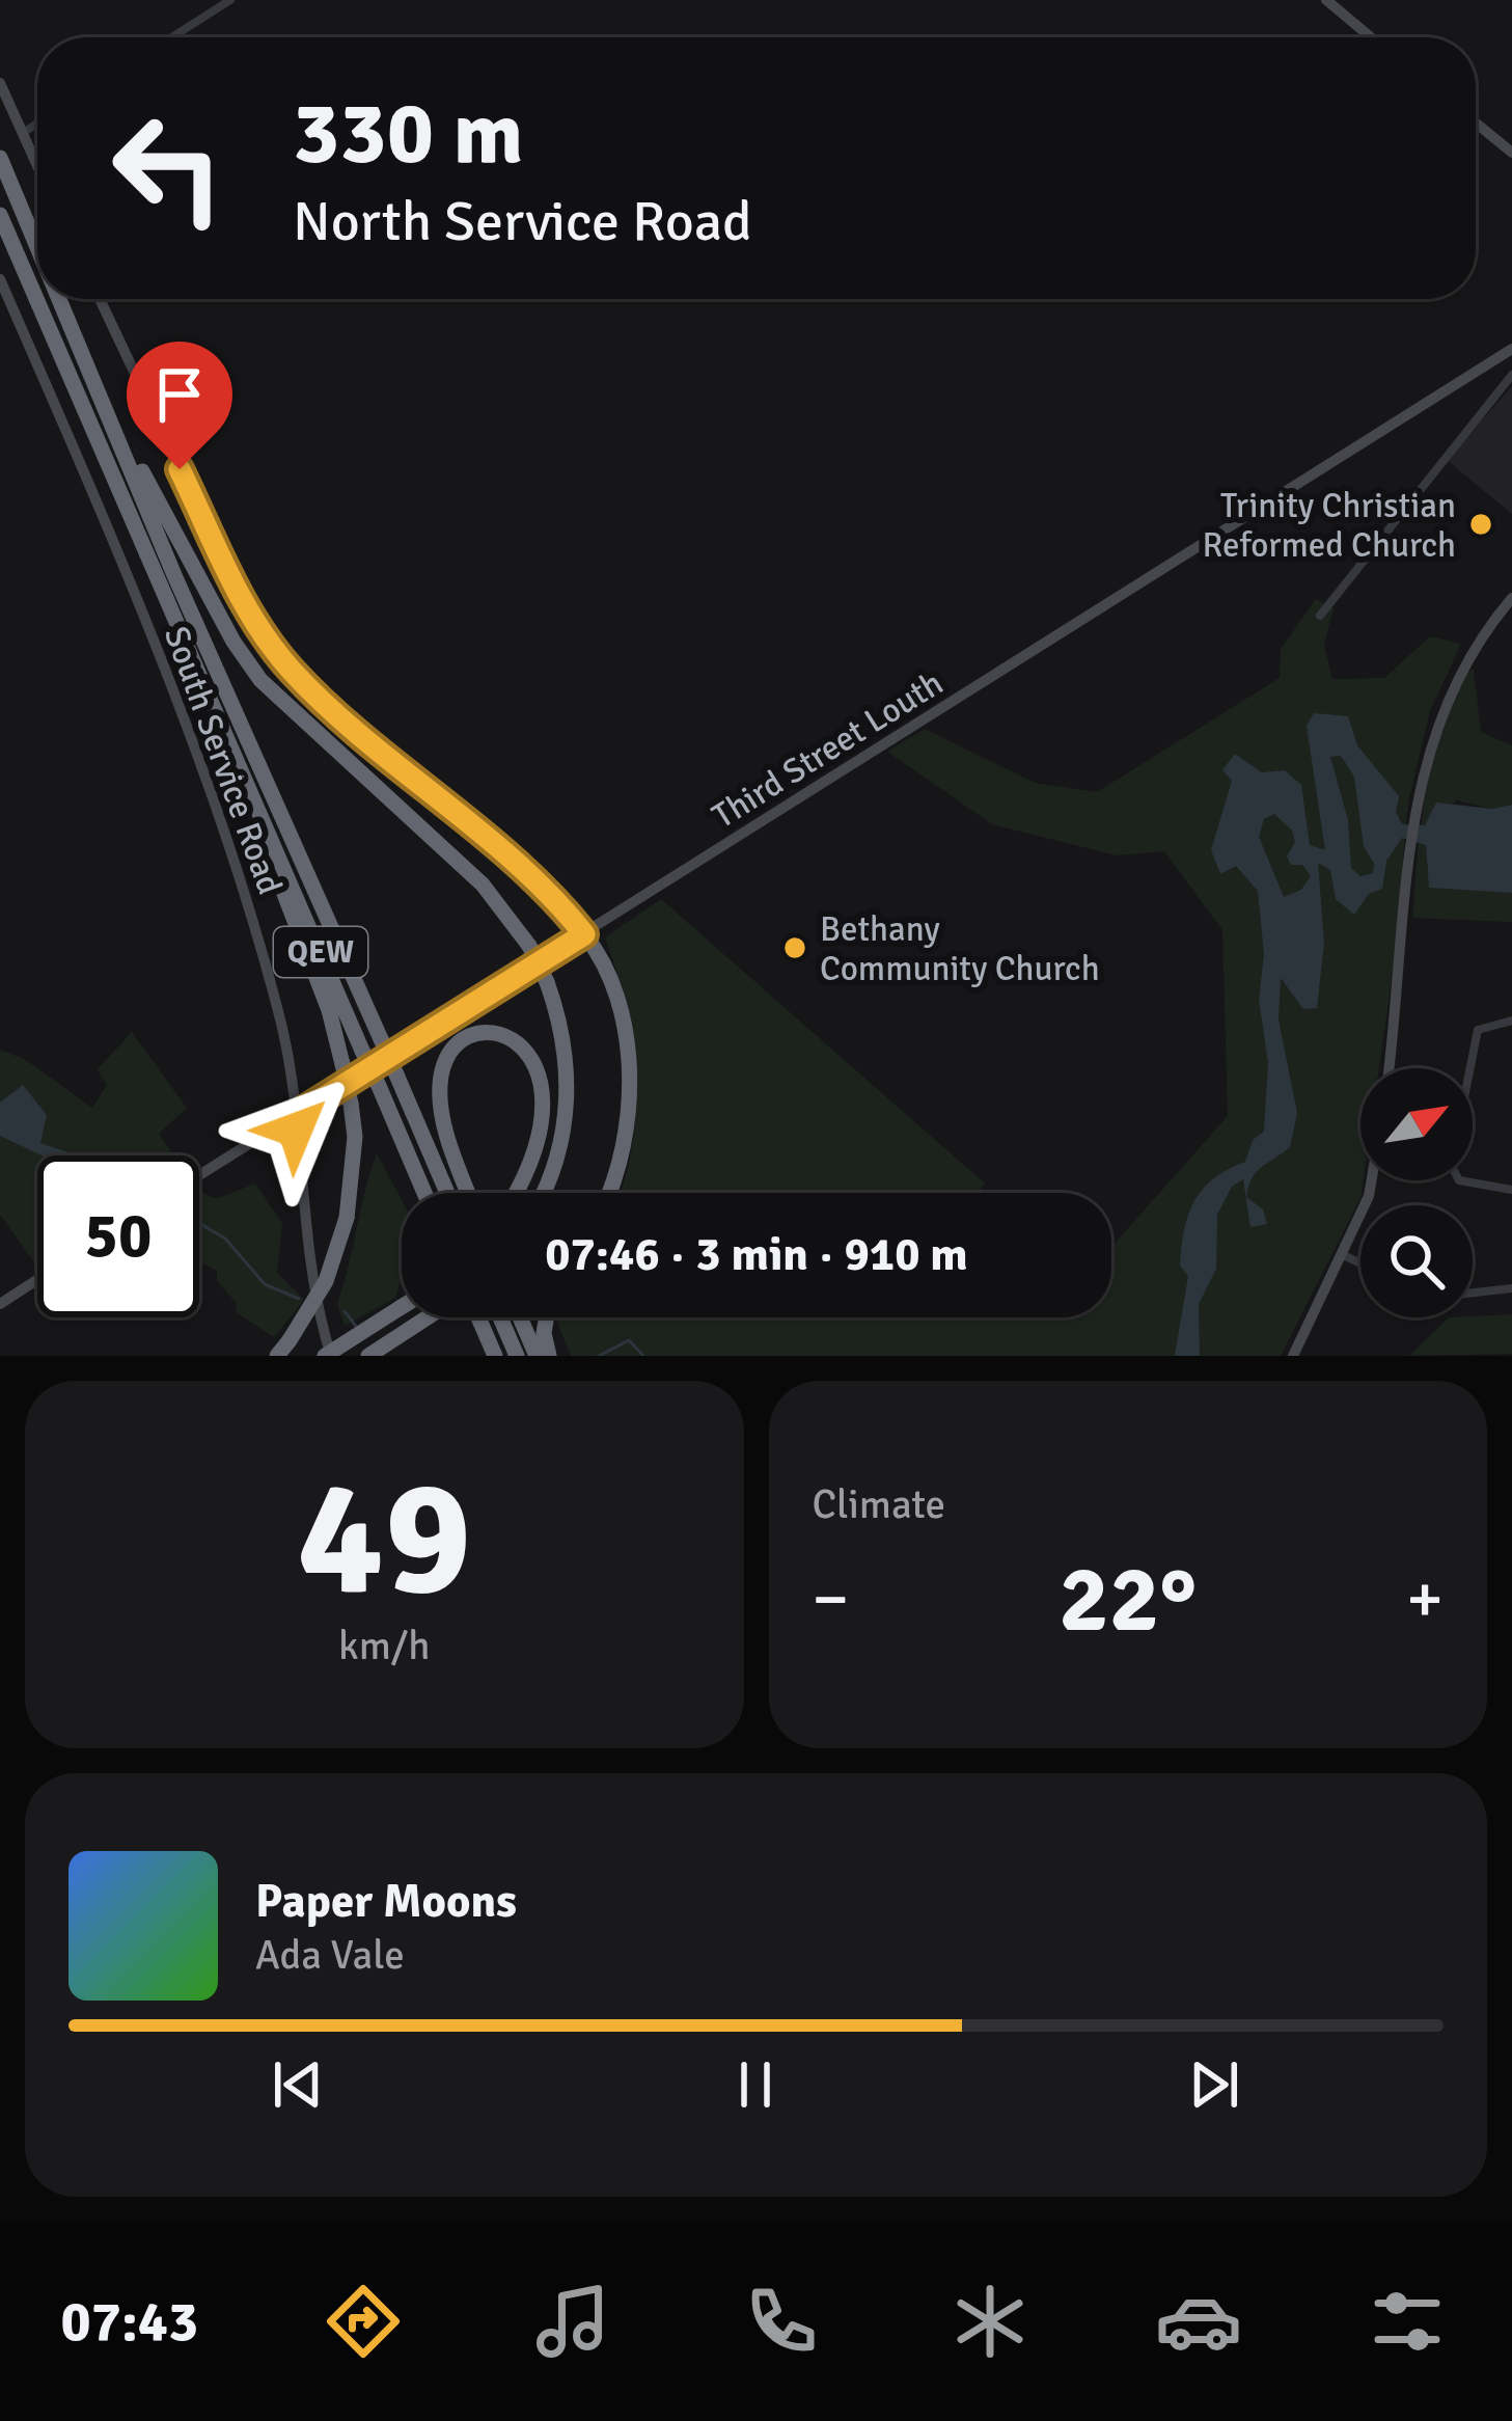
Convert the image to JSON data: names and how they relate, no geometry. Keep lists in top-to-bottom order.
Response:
{
  "streets": {
    "highway": ["QEW"],
    "main road": ["Third Street Louth", "South Service Road"]
  },
  "crossings": [
    ["Third Street Louth", "South Service Road"]
  ],
  "places": ["Trinity Christian Reformed Church", "Bethany Community Church"],
  "north": "top right",
  "page": {
    "turn": ["330 m", "North Service Road"],
    "limit": "50",
    "trip": "07:46 · 3 min · 910 m",
    "tile": [
      ["49", "km/h"],
      "Climate"
    ],
    "heat": ["−", "22°", "+"],
    "song": ["Paper Moons", "Ada Vale"],
    "tabs": "07:43"
  }
}
